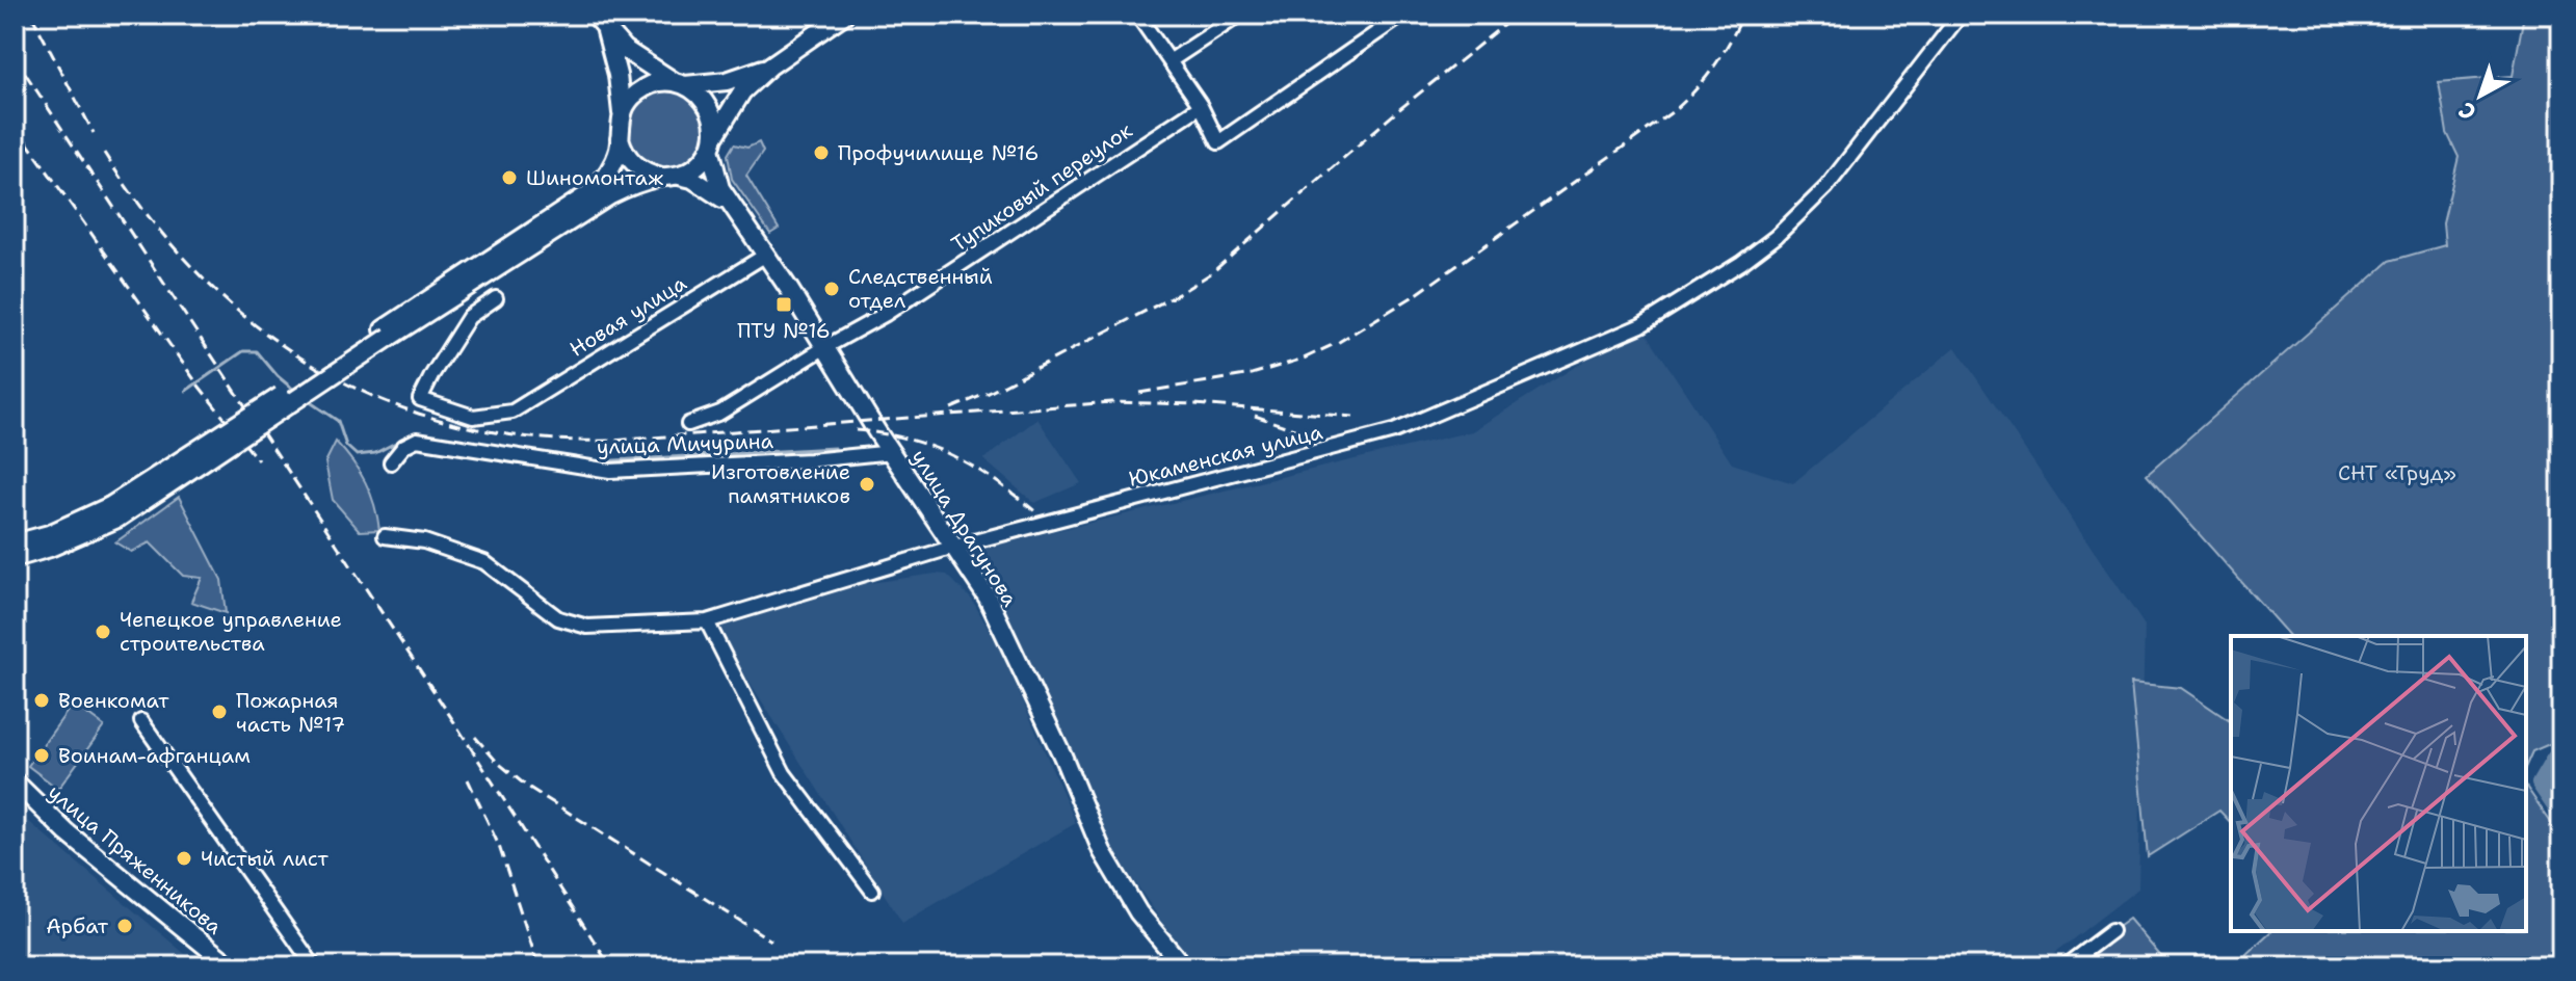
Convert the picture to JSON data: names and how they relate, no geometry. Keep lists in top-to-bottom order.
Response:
{
  "streets": {
    "main road": ["улица Драгунова", "улица Пряженникова"],
    "street": [
      "Тупиковый переулок",
      "Новая улица",
      "улица Мичурина",
      "Юкаменская улица"
    ]
  },
  "crossings": [
    ["Тупиковый переулок", "улица Драгунова"],
    ["Новая улица", "улица Драгунова"],
    ["улица Мичурина", "улица Драгунова"],
    ["Юкаменская улица", "улица Драгунова"]
  ],
  "parks": ["СНТ «Труд»"],
  "places": {
    "other": [
      "Профучилище №16",
      "Шиномонтаж",
      "Следственный отдел",
      "Изготовление памятников",
      "Чепецкое управление строительства",
      "Военкомат",
      "Пожарная часть №17",
      "Воинам-афганцам",
      "Чистый лист",
      "Арбат"
    ],
    "transit": ["ПТУ №16"]
  },
  "north": "bottom left"
}
